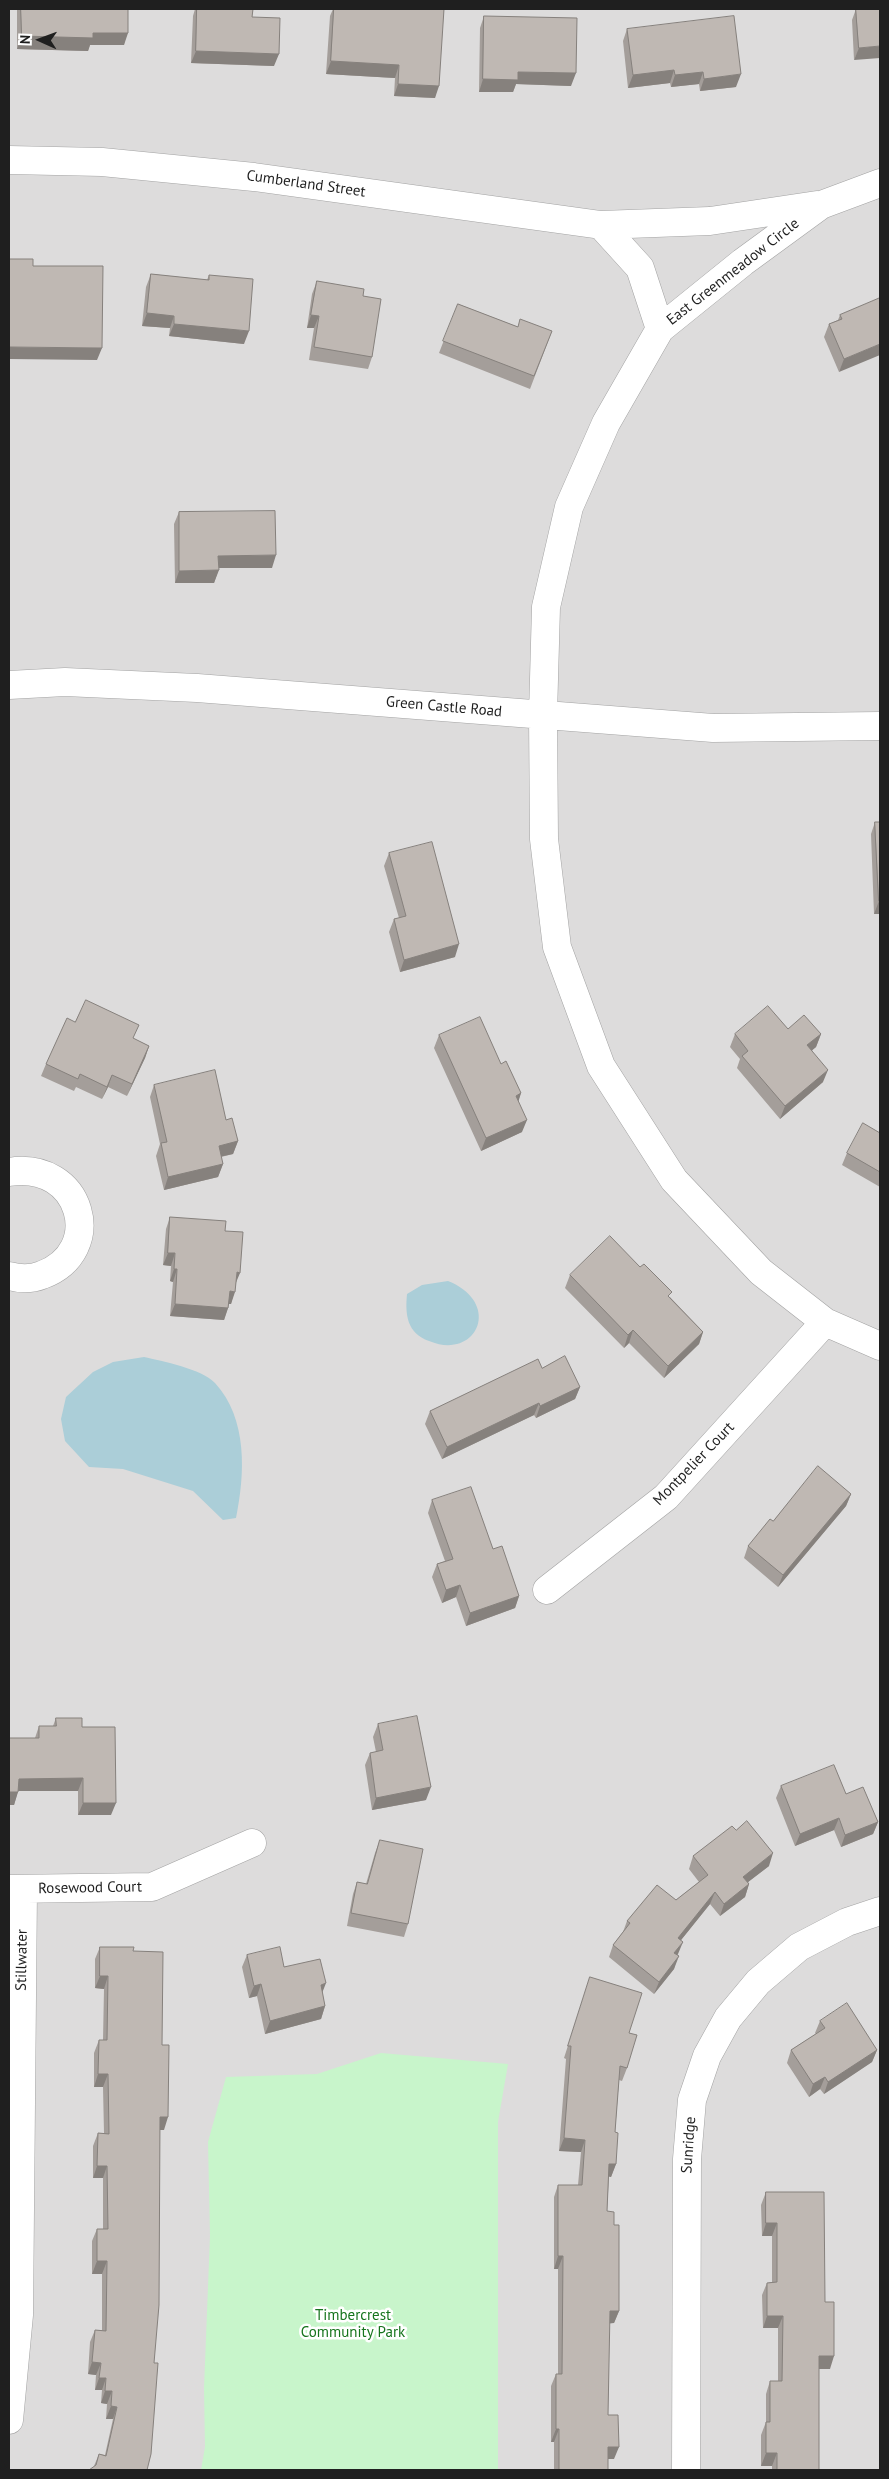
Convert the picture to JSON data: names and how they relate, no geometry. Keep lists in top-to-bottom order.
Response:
{
  "streets": {
    "street": [
      "Cumberland Street",
      "East Greenmeadow Circle",
      "Green Castle Road",
      "Montpelier Court",
      "Rosewood Court",
      "Stillwater",
      "Sunridge"
    ]
  },
  "crossings": [
    ["Cumberland Street", "East Greenmeadow Circle"],
    ["East Greenmeadow Circle", "Green Castle Road"],
    ["East Greenmeadow Circle", "Montpelier Court"],
    ["Rosewood Court", "Stillwater"]
  ],
  "parks": ["Timbercrest Community Park"],
  "north": "left"
}
